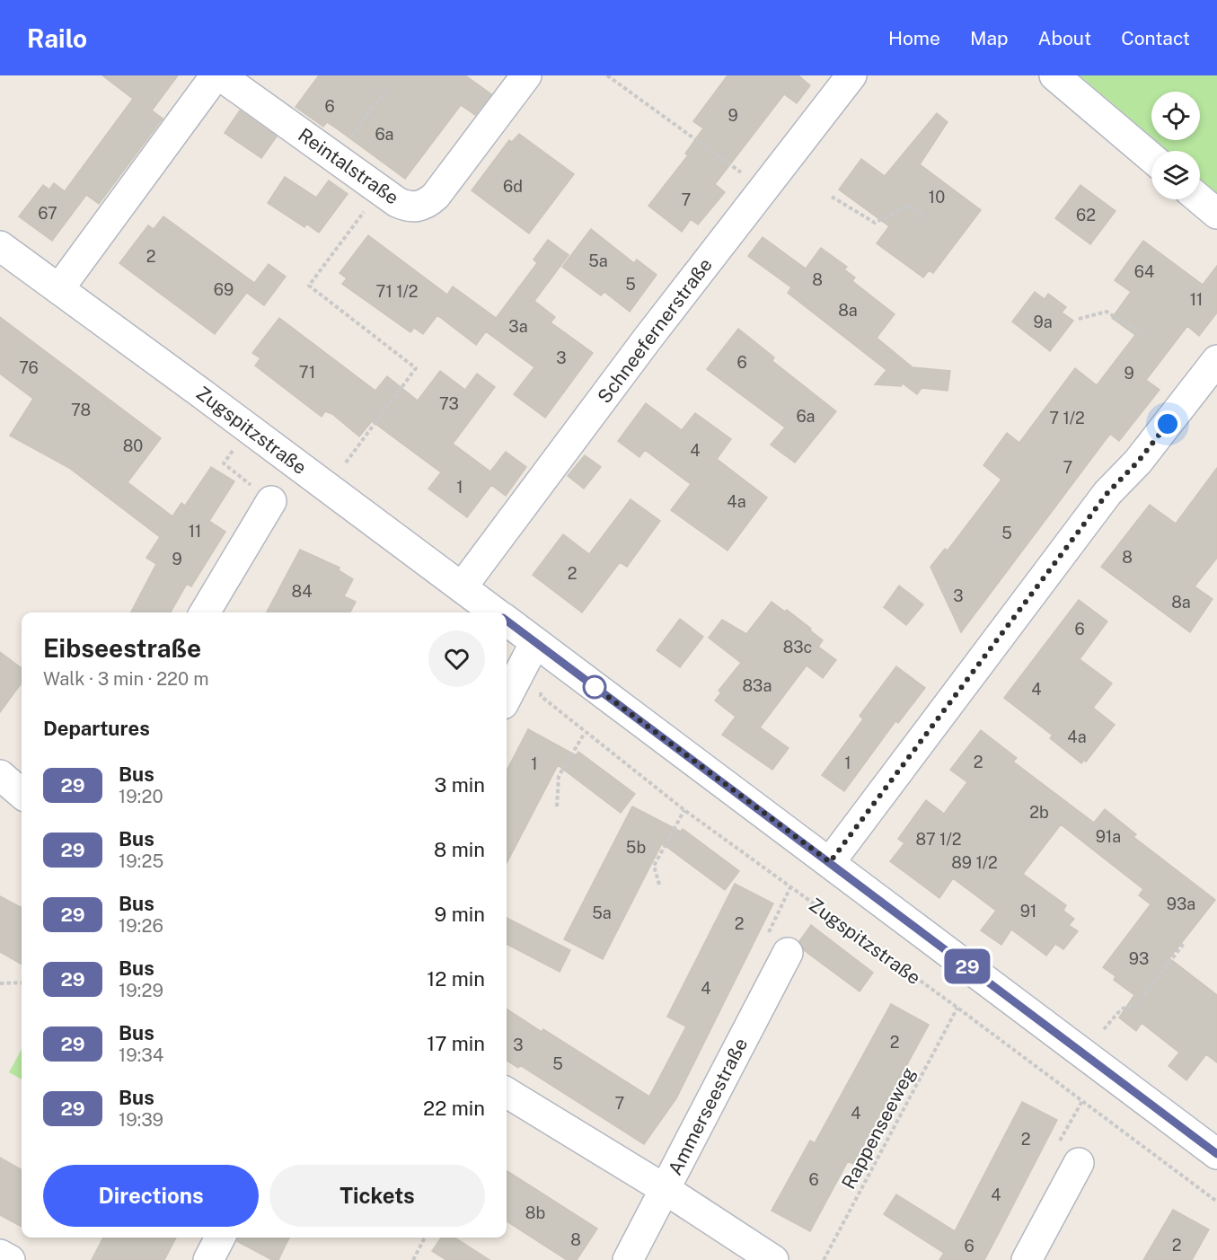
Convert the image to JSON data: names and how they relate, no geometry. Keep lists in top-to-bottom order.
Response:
{
  "streets": {
    "street": [
      "Reintalstraße",
      "Schneefernerstraße",
      "Zugspitzstraße",
      "Ammerseestraße"
    ],
    "path": ["Rappenseeweg"]
  },
  "crossings": [
    ["Schneefernerstraße", "Zugspitzstraße"],
    ["Zugspitzstraße", "Rappenseeweg"]
  ],
  "lines": ["bus line 29"],
  "house_numbers": [
    "6",
    "9",
    "6a",
    "6d",
    "10",
    "7",
    "67",
    "62",
    "2",
    "5a",
    "64",
    "8",
    "5",
    "69",
    "71 1/2",
    "11",
    "8a",
    "9a",
    "3a",
    "3",
    "6",
    "76",
    "71",
    "9",
    "73",
    "78",
    "6a",
    "7 1/2",
    "80",
    "4",
    "7",
    "1",
    "4a",
    "11",
    "5",
    "8",
    "9",
    "2",
    "84",
    "3",
    "8a",
    "6",
    "83c",
    "83a",
    "4",
    "4a",
    "2",
    "1",
    "1",
    "2b",
    "91a",
    "87 1/2",
    "5b",
    "89 1/2",
    "93a",
    "91",
    "5a",
    "2",
    "93",
    "4",
    "2",
    "3",
    "5",
    "7",
    "4",
    "2",
    "6",
    "4",
    "8b",
    "8",
    "2",
    "6"
  ],
  "page": {
    "header": "Railo",
    "nav": [
      "Home",
      "Map",
      "About",
      "Contact"
    ],
    "on_map": "29",
    "heading": [
      ["Eibseestraße", "Walk · 3 min · 220 m"],
      "Departures"
    ],
    "list": [
      {
        "mark": "29",
        "name": "Bus",
        "note": "19:20",
        "value": "3 min"
      },
      {
        "mark": "29",
        "name": "Bus",
        "note": "19:25",
        "value": "8 min"
      },
      {
        "mark": "29",
        "name": "Bus",
        "note": "19:26",
        "value": "9 min"
      },
      {
        "mark": "29",
        "name": "Bus",
        "note": "19:29",
        "value": "12 min"
      },
      {
        "mark": "29",
        "name": "Bus",
        "note": "19:34",
        "value": "17 min"
      },
      {
        "mark": "29",
        "name": "Bus",
        "note": "19:39",
        "value": "22 min"
      }
    ],
    "buttons": ["Directions", "Tickets"]
  }
}
